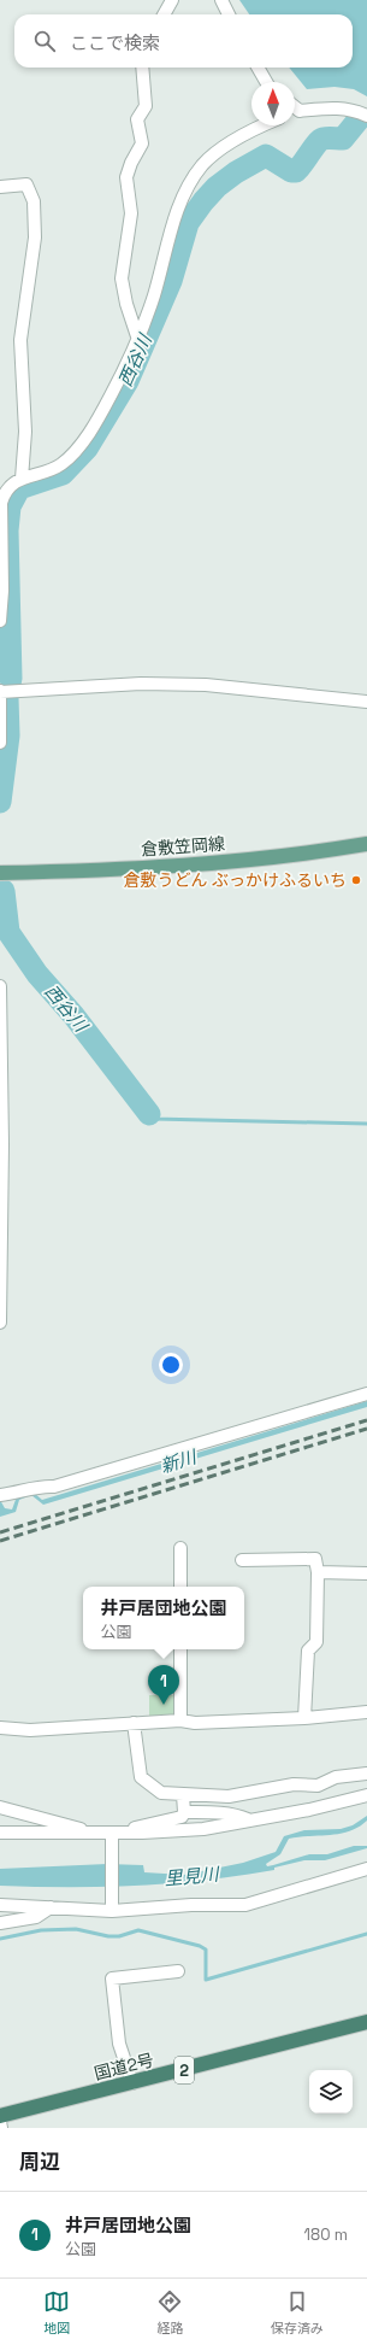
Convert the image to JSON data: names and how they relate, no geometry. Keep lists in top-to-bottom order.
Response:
{
  "streets": {
    "highway": ["国道2号", "2"],
    "main road": ["倉敷笠岡線"]
  },
  "water": ["西谷川", "新川", "里見川"],
  "places": ["倉敷うどん ぶっかけふるいち"],
  "north": "top",
  "page": {
    "search": "ここで検索",
    "popup": ["井戸居団地公園", "公園"],
    "pins": "1",
    "heading": "周辺",
    "list": [
      {
        "mark": "1",
        "name": "井戸居団地公園",
        "note": "公園",
        "value": "180 m"
      }
    ],
    "nav": ["地図", "経路", "保存済み"]
  }
}
